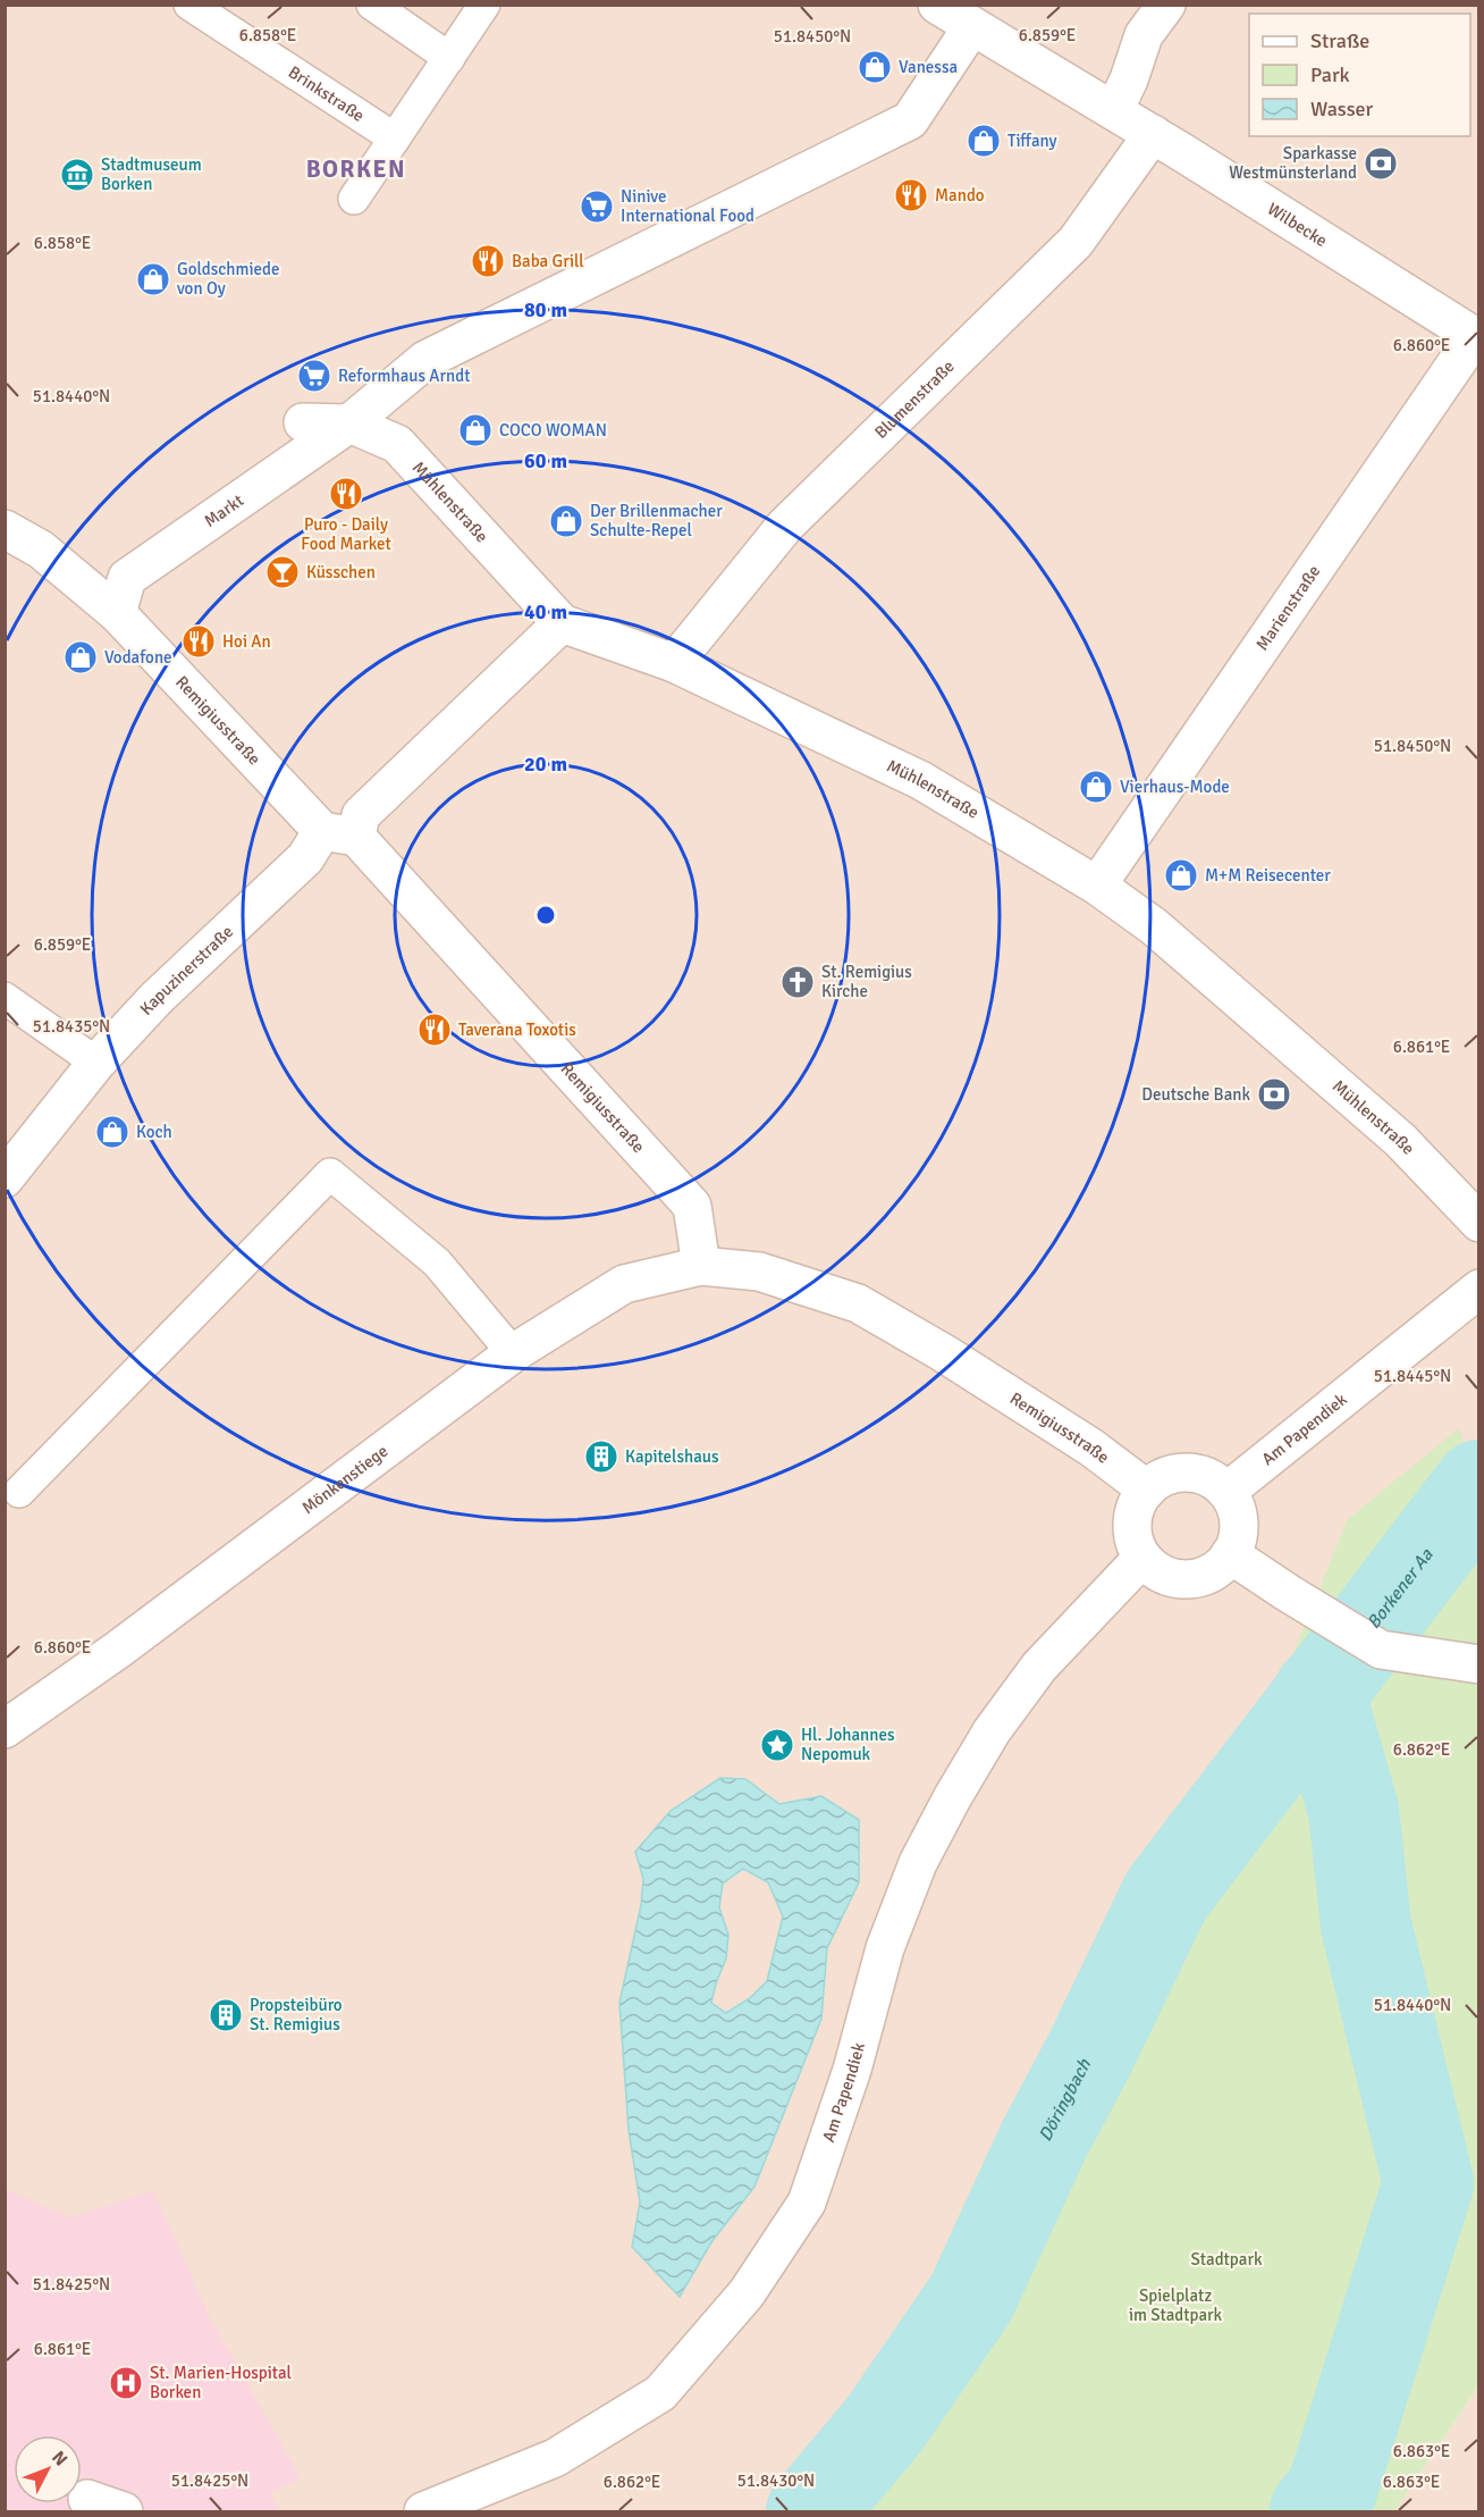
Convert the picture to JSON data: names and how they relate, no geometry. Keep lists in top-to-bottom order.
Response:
{
  "streets": {
    "street": [
      "Wilbecke",
      "Blumenstraße",
      "Mühlenstraße",
      "Markt",
      "Marienstraße",
      "Remigiusstraße",
      "Kapuzinerstraße",
      "Am Papendiek",
      "Mönkenstiege"
    ],
    "lane": ["Brinkstraße"]
  },
  "crossings": [
    ["Wilbecke", "Blumenstraße"],
    ["Wilbecke", "Marienstraße"],
    ["Blumenstraße", "Mühlenstraße"],
    ["Mühlenstraße", "Markt"],
    ["Mühlenstraße", "Marienstraße"],
    ["Mühlenstraße", "Kapuzinerstraße"],
    ["Markt", "Remigiusstraße"],
    ["Remigiusstraße", "Kapuzinerstraße"],
    ["Remigiusstraße", "Am Papendiek"],
    ["Remigiusstraße", "Mönkenstiege"]
  ],
  "districts": ["BORKEN"],
  "water": ["Borkener Aa", "Döringbach"],
  "parks": ["Stadtpark", "Spielplatz im Stadtpark"],
  "places": {
    "shop": [
      "Vanessa",
      "Tiffany",
      "Goldschmiede von Oy",
      "COCO WOMAN",
      "Der Brillenmacher Schulte-Repel",
      "Vodafone",
      "Vierhaus-Mode",
      "M+M Reisecenter",
      "Koch"
    ],
    "bank": ["Sparkasse Westmünsterland", "Deutsche Bank"],
    "museum": ["Stadtmuseum Borken"],
    "restaurant": [
      "Mando",
      "Baba Grill",
      "Puro - Daily Food Market",
      "Hoi An",
      "Taverana Toxotis"
    ],
    "supermarket": ["Ninive International Food", "Reformhaus Arndt"],
    "bar": ["Küsschen"],
    "church": ["St. Remigius Kirche"],
    "building": ["Kapitelshaus", "Propsteibüro St. Remigius"],
    "place": ["Hl. Johannes Nepomuk"],
    "hospital": ["St. Marien-Hospital Borken"]
  },
  "legend": ["Straße", "Park", "Wasser"],
  "north": "top right",
  "coordinates": [
    "6.858°E",
    "6.859°E",
    "51.8450°N",
    "6.860°E",
    "51.8440°N",
    "51.8435°N",
    "6.861°E",
    "51.8445°N",
    "6.862°E",
    "51.8425°N",
    "6.863°E",
    "51.8430°N"
  ],
  "rings": [
    "80 m",
    "60 m",
    "40 m",
    "20 m"
  ]
}
